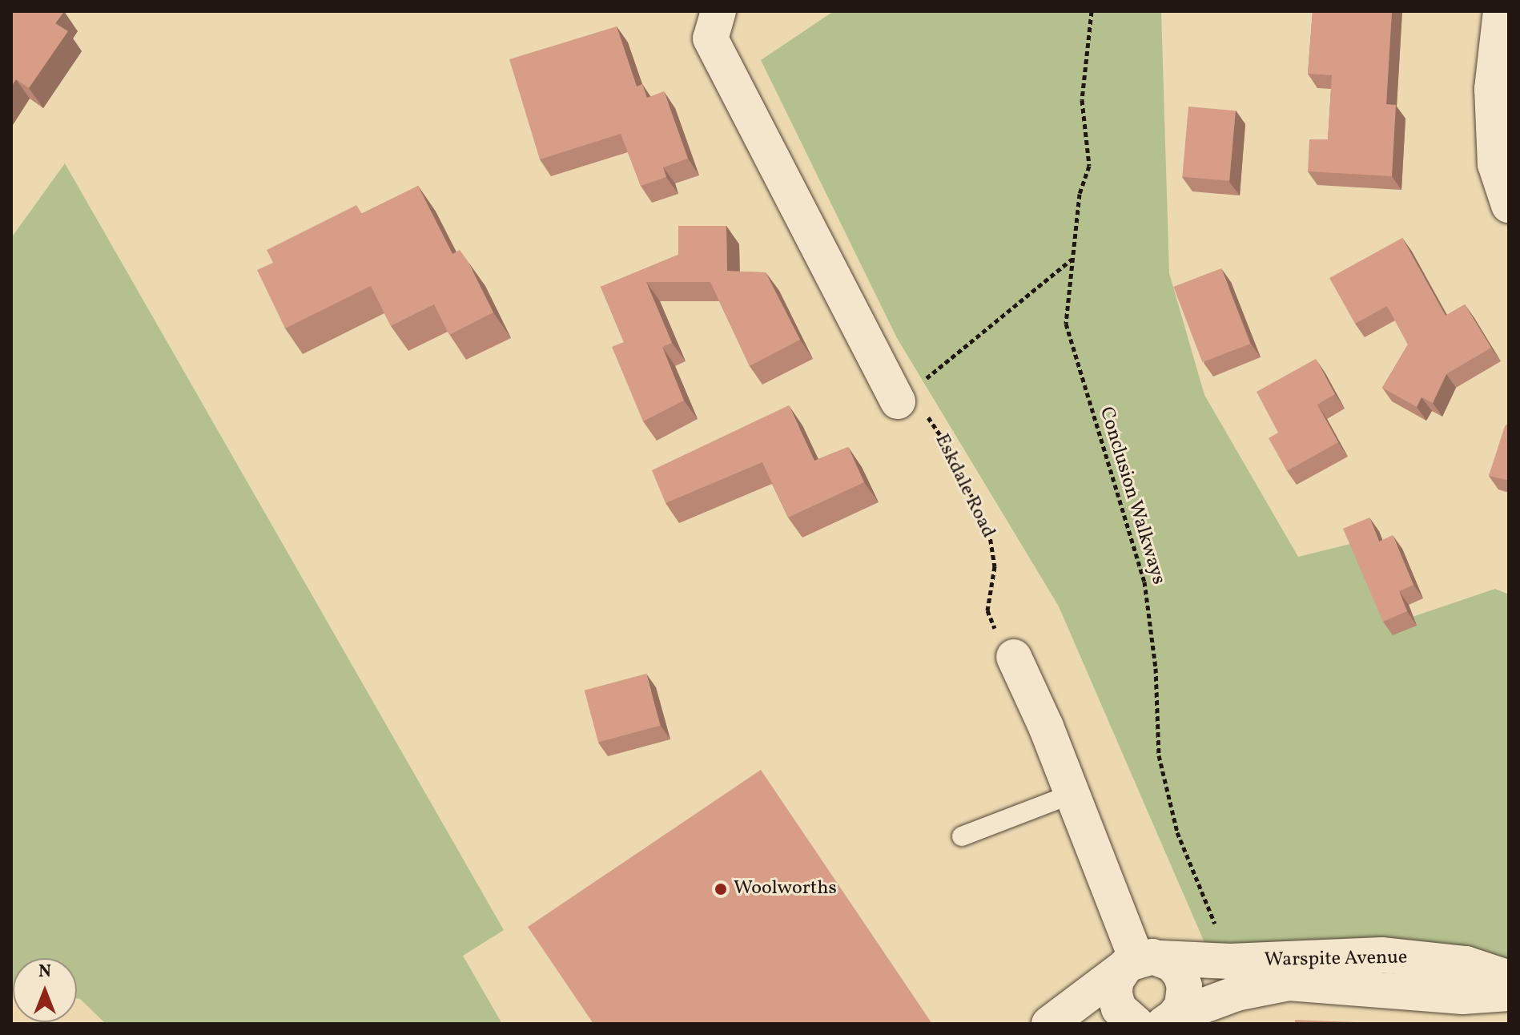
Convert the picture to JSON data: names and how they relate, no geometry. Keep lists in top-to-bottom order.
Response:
{
  "streets": {
    "street": ["Warspite Avenue"],
    "path": ["Eskdale Road", "Conclusion Walkways"]
  },
  "crossings": [
    ["Conclusion Walkways", "Warspite Avenue"]
  ],
  "places": ["Woolworths"],
  "north": "top"
}
